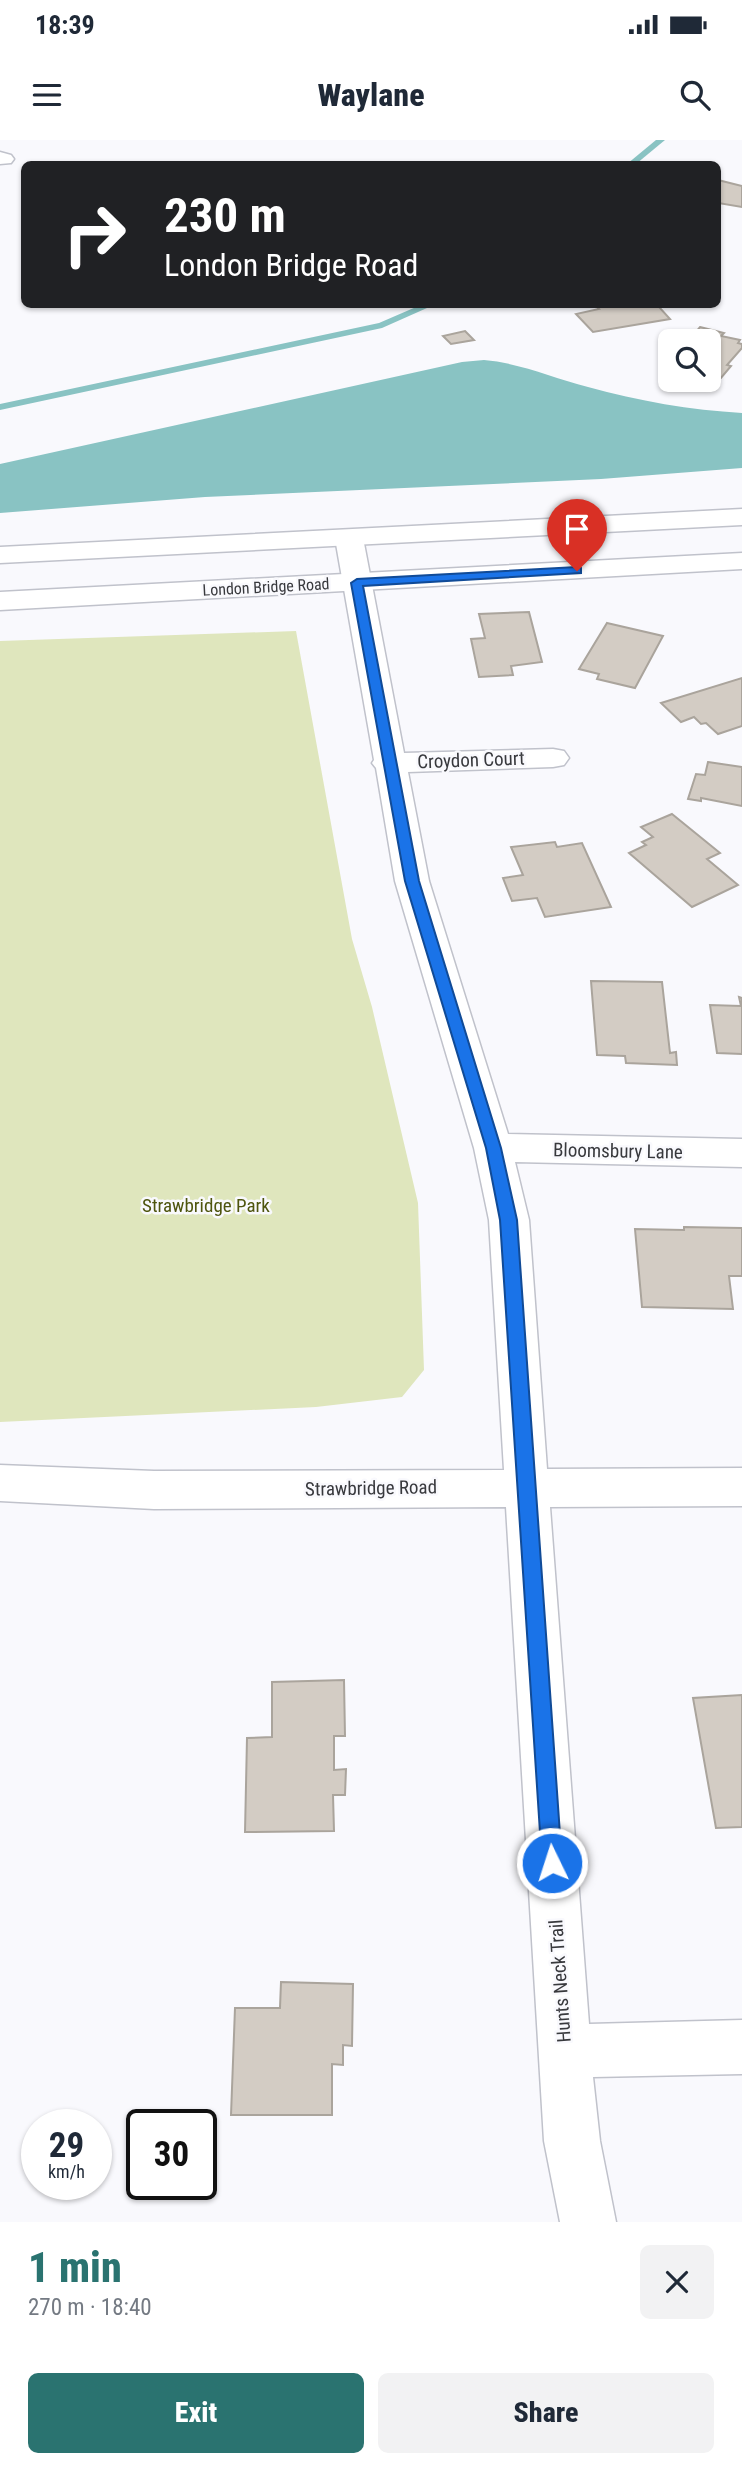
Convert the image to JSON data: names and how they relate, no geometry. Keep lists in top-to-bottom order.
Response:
{
  "streets": {
    "street": [
      "London Bridge Road",
      "Croydon Court",
      "Bloomsbury Lane",
      "Strawbridge Road",
      "Hunts Neck Trail"
    ]
  },
  "crossings": [
    ["London Bridge Road", "Hunts Neck Trail"],
    ["Croydon Court", "Hunts Neck Trail"],
    ["Bloomsbury Lane", "Hunts Neck Trail"],
    ["Strawbridge Road", "Hunts Neck Trail"]
  ],
  "parks": ["Strawbridge Park"],
  "page": {
    "status": "18:39",
    "header": "Waylane",
    "turn": ["230 m", "London Bridge Road"],
    "speed": "29 km/h",
    "limit": "30",
    "heading": ["1 min", "270 m · 18:40"],
    "buttons": ["Exit", "Share"]
  }
}
